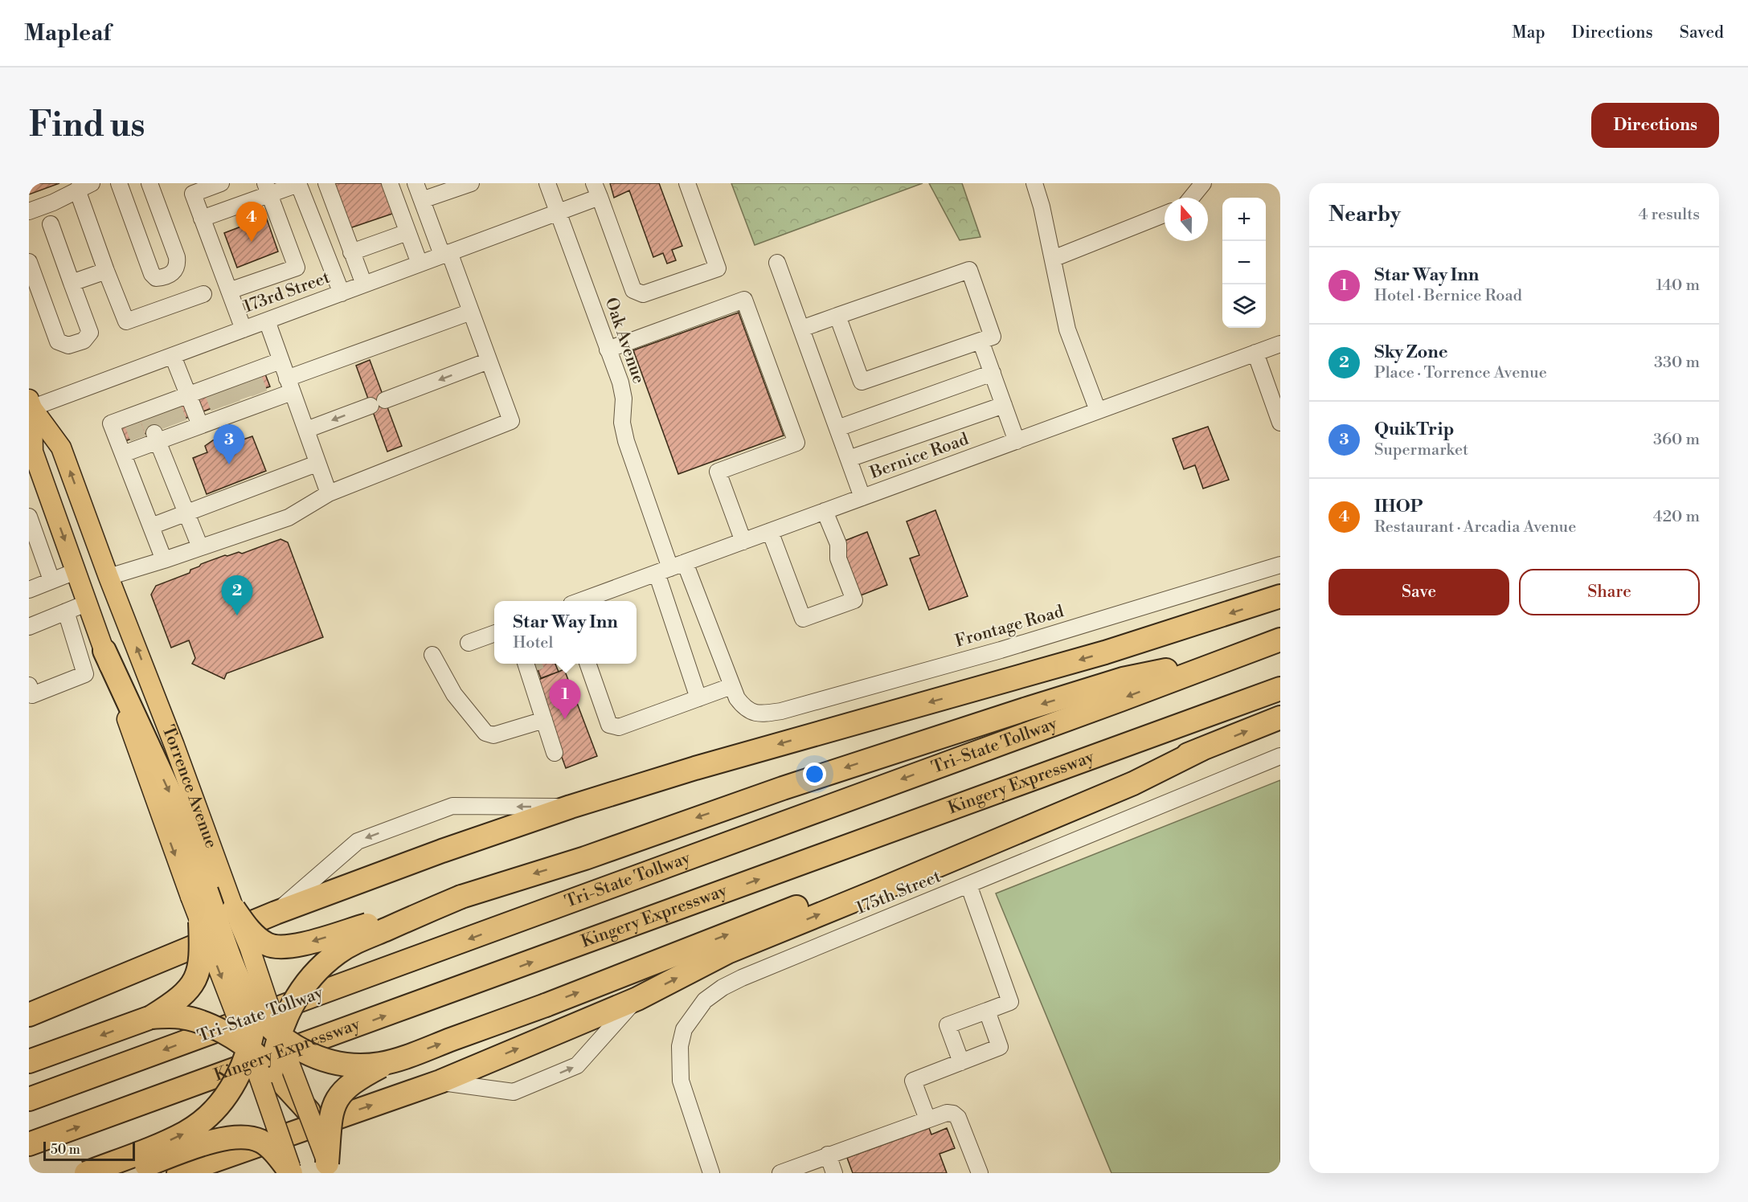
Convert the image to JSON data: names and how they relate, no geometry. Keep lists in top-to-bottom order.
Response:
{
  "streets": {
    "highway": ["Tri-State Tollway", "Kingery Expressway"],
    "main road": ["Torrence Avenue"],
    "street": [
      "173rd Street",
      "Oak Avenue",
      "Bernice Road",
      "Frontage Road",
      "175th Street"
    ]
  },
  "crossings": [
    ["173rd Street", "Oak Avenue"],
    ["173rd Street", "Torrence Avenue"],
    ["Oak Avenue", "Bernice Road"],
    ["Oak Avenue", "Frontage Road"]
  ],
  "scale_bar": "50 m",
  "north": "top",
  "page": {
    "header": "Mapleaf",
    "nav": ["Map", "Directions", "Saved"],
    "buttons": [
      "Directions",
      ["Save", "Share"]
    ],
    "title": "Find us",
    "heading": ["Nearby", "4 results"],
    "map_buttons": ["+", "−"],
    "pins": [
      "4",
      "3",
      "2",
      "1"
    ],
    "list": [
      {
        "mark": "1",
        "name": "Star Way Inn",
        "note": "Hotel · Bernice Road",
        "value": "140 m"
      },
      {
        "mark": "2",
        "name": "Sky Zone",
        "note": "Place · Torrence Avenue",
        "value": "330 m"
      },
      {
        "mark": "3",
        "name": "QuikTrip",
        "note": "Supermarket",
        "value": "360 m"
      },
      {
        "mark": "4",
        "name": "IHOP",
        "note": "Restaurant · Arcadia Avenue",
        "value": "420 m"
      }
    ],
    "popup": ["Star Way Inn", "Hotel"],
    "scale": "50 m"
  }
}
